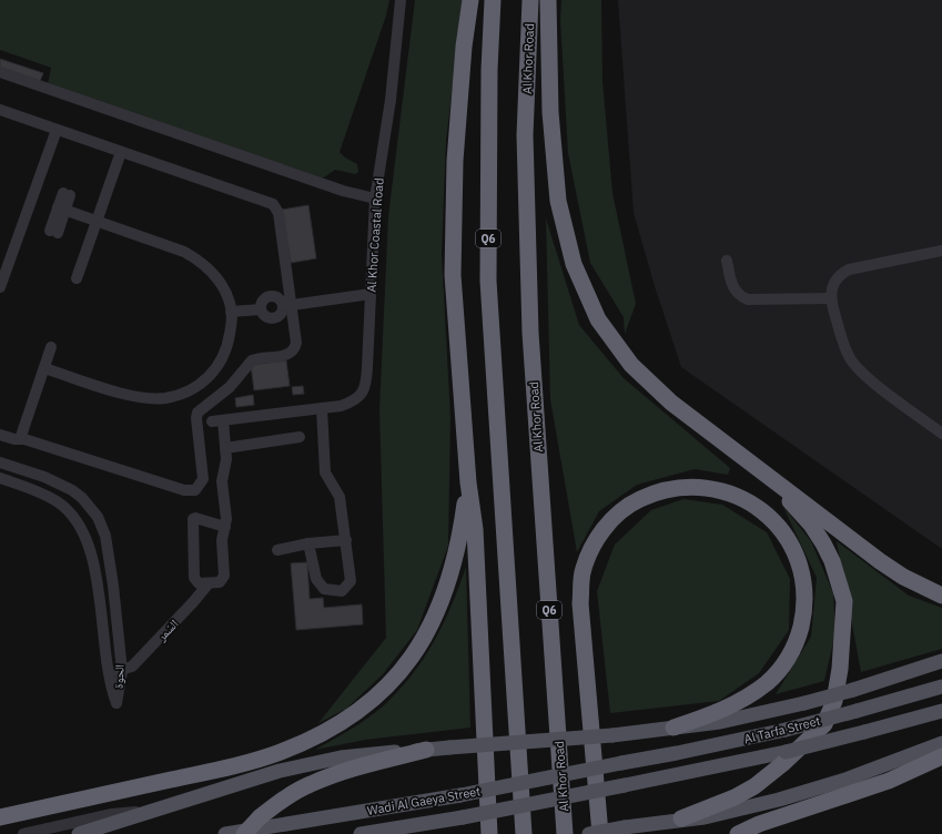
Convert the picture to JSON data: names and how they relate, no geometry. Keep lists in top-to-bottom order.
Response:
{
  "streets": {
    "highway": ["Al Khor Road", "Q6"],
    "main road": ["Al Tarfa Street", "Wadi Al Gaeya Street"],
    "street": ["Al Khor Coastal Road", "السَمر", "الحوة"]
  },
  "crossings": [
    ["السَمر", "الحوة"],
    ["Al Tarfa Street", "Wadi Al Gaeya Street"]
  ]
}
